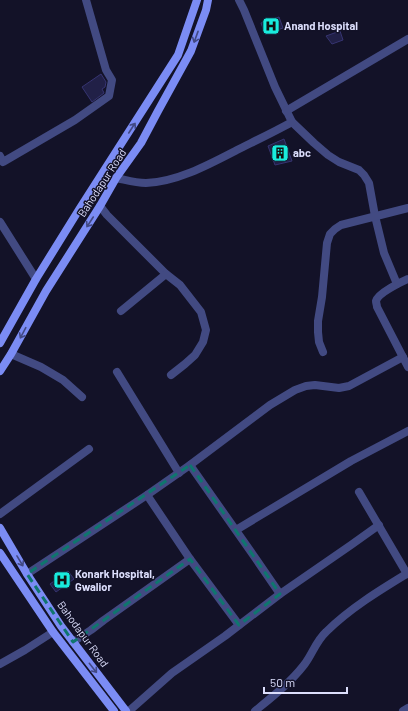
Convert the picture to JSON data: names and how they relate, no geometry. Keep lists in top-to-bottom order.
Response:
{
  "streets": {
    "main road": ["Bahodapur Road"]
  },
  "places": {
    "hospital": ["Anand Hospital", "Konark Hospital, Gwalior"],
    "building": ["abc"]
  },
  "scale_bar": "50 m"
}
